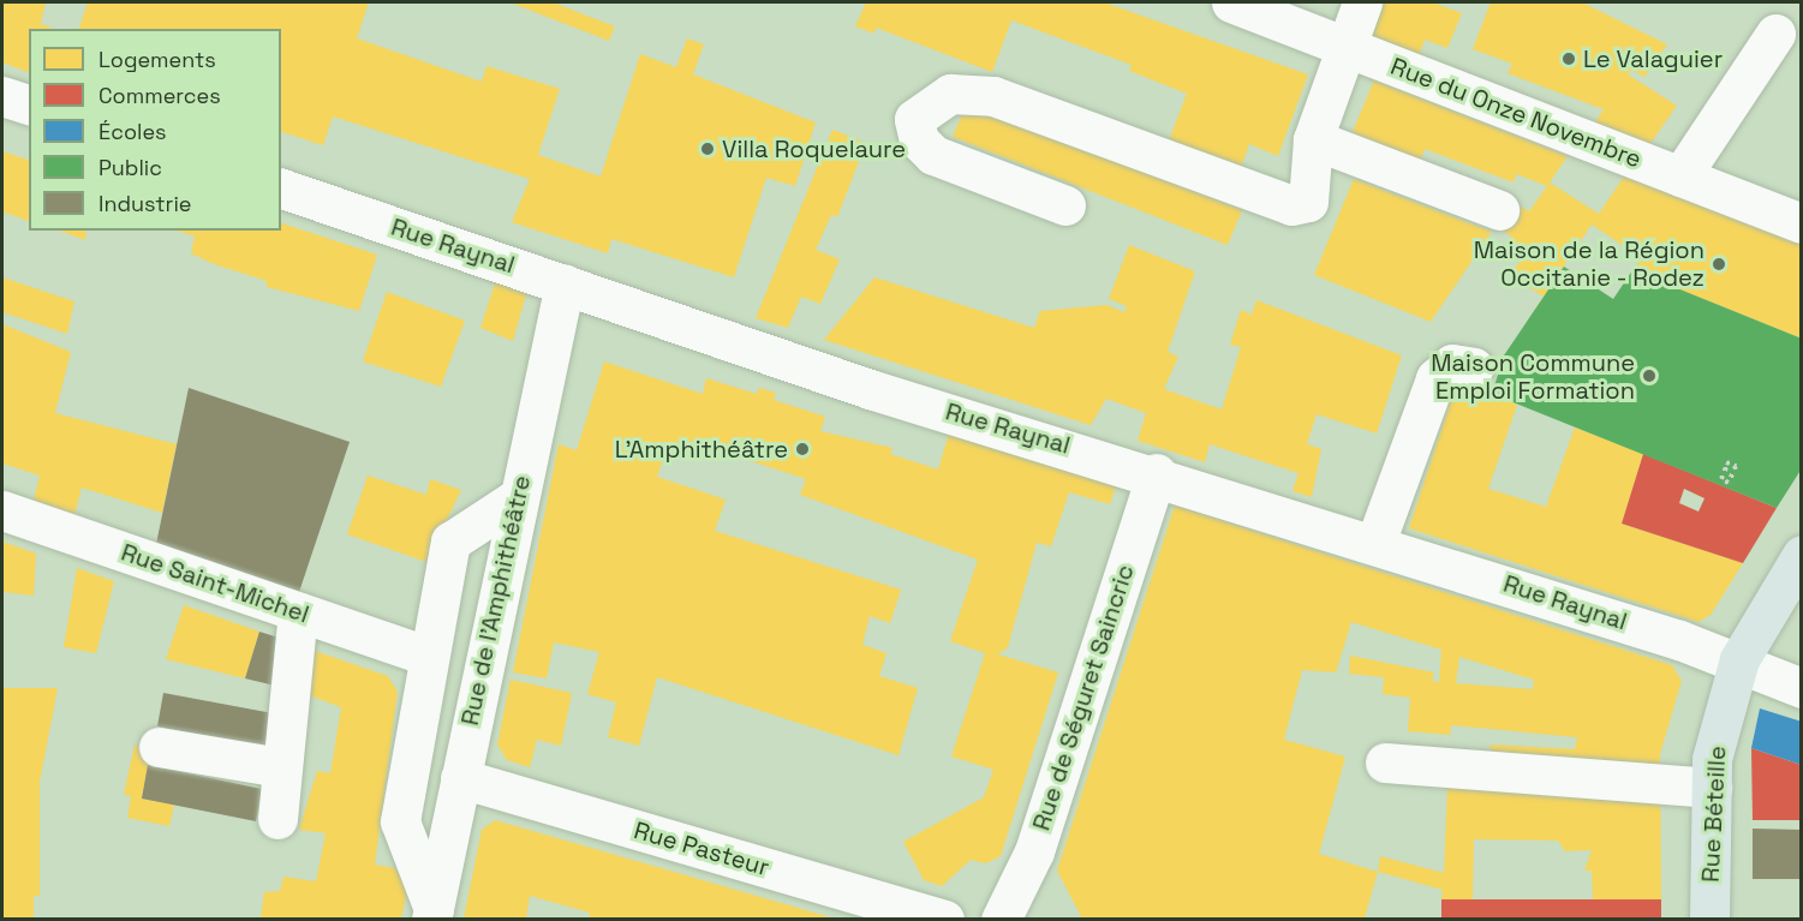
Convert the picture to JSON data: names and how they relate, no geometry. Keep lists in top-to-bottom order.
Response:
{
  "streets": {
    "main road": ["Rue Béteille"],
    "street": [
      "Rue du Onze Novembre",
      "Rue Raynal",
      "Rue Saint-Michel",
      "Rue de l'Amphithéâtre",
      "Rue de Séguret Saincric",
      "Rue Pasteur"
    ]
  },
  "crossings": [
    ["Rue Raynal", "Rue de l'Amphithéâtre"],
    ["Rue Raynal", "Rue de Séguret Saincric"],
    ["Rue Raynal", "Rue Béteille"],
    ["Rue de l'Amphithéâtre", "Rue Pasteur"]
  ],
  "places": [
    "Le Valaguier",
    "Villa Roquelaure",
    "Maison de la Région Occitanie - Rodez",
    "Maison Commune Emploi Formation",
    "L'Amphithéâtre"
  ],
  "legend": [
    "Logements",
    "Commerces",
    "Écoles",
    "Public",
    "Industrie"
  ]
}
